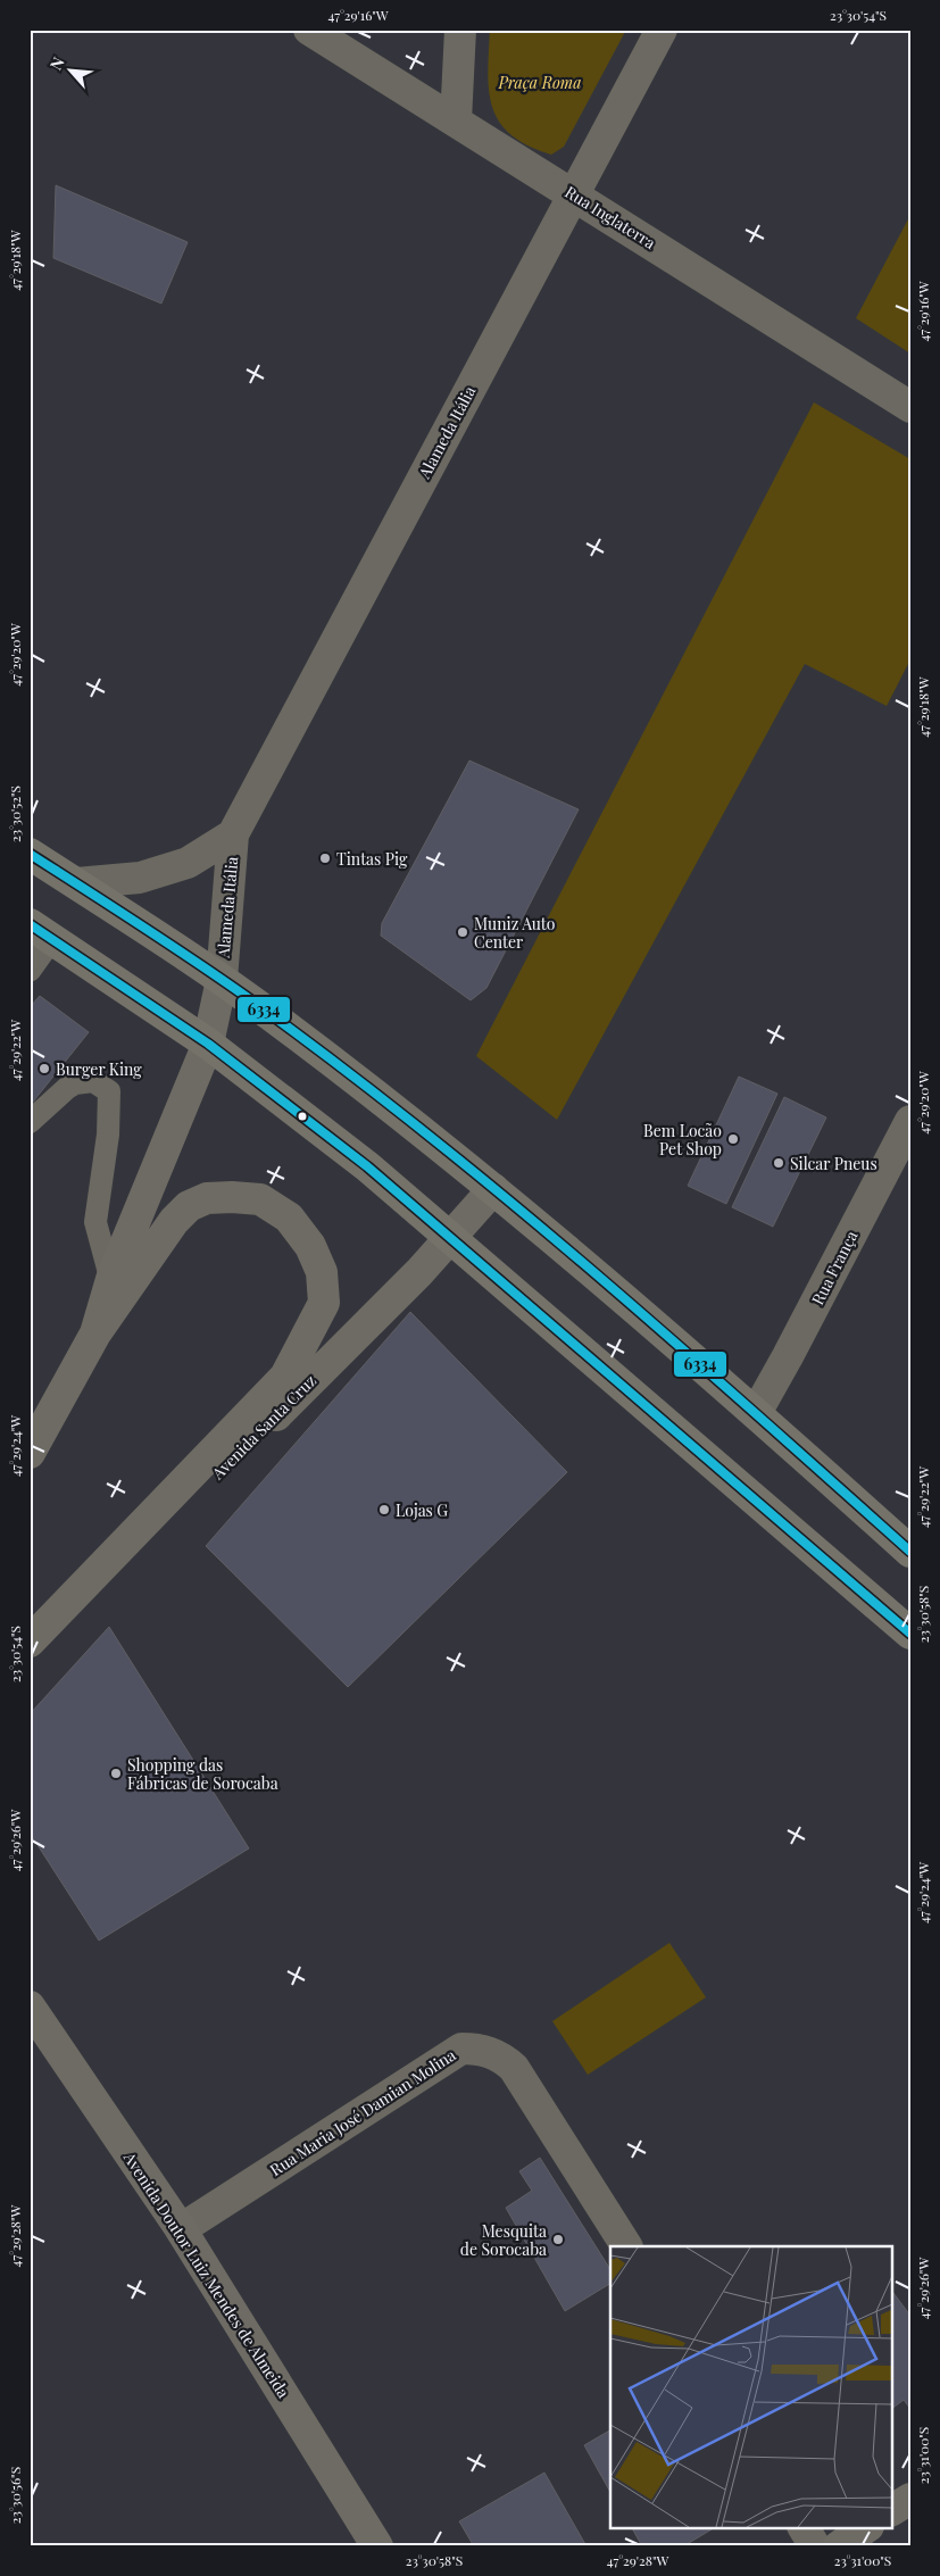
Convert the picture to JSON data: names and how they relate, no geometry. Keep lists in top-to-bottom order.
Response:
{
  "streets": {
    "main road": ["Avenida Santa Cruz", "Avenida Doutor Luiz Mendes de Almeida"],
    "street": [
      "Rua Inglaterra",
      "Alameda Itália",
      "Rua França",
      "Rua Maria José Damian Molina"
    ]
  },
  "crossings": [
    ["Rua Inglaterra", "Alameda Itália"],
    ["Rua Maria José Damian Molina", "Avenida Doutor Luiz Mendes de Almeida"]
  ],
  "parks": ["Praça Roma"],
  "places": [
    "Tintas Pig",
    "Muniz Auto Center",
    "Burger King",
    "Bem Locão Pet Shop",
    "Silcar Pneus",
    "Lojas G",
    "Shopping das Fábricas de Sorocaba",
    "Mesquita de Sorocaba"
  ],
  "lines": ["transit line 6334"],
  "north": "top left",
  "coordinates": [
    "47°29'16\"W",
    "23°30'54\"S",
    "47°29'18\"W",
    "47°29'20\"W",
    "23°30'52\"S",
    "47°29'22\"W",
    "47°29'24\"W",
    "23°30'58\"S",
    "47°29'26\"W",
    "47°29'28\"W",
    "23°31'00\"S",
    "23°30'56\"S"
  ]
}
